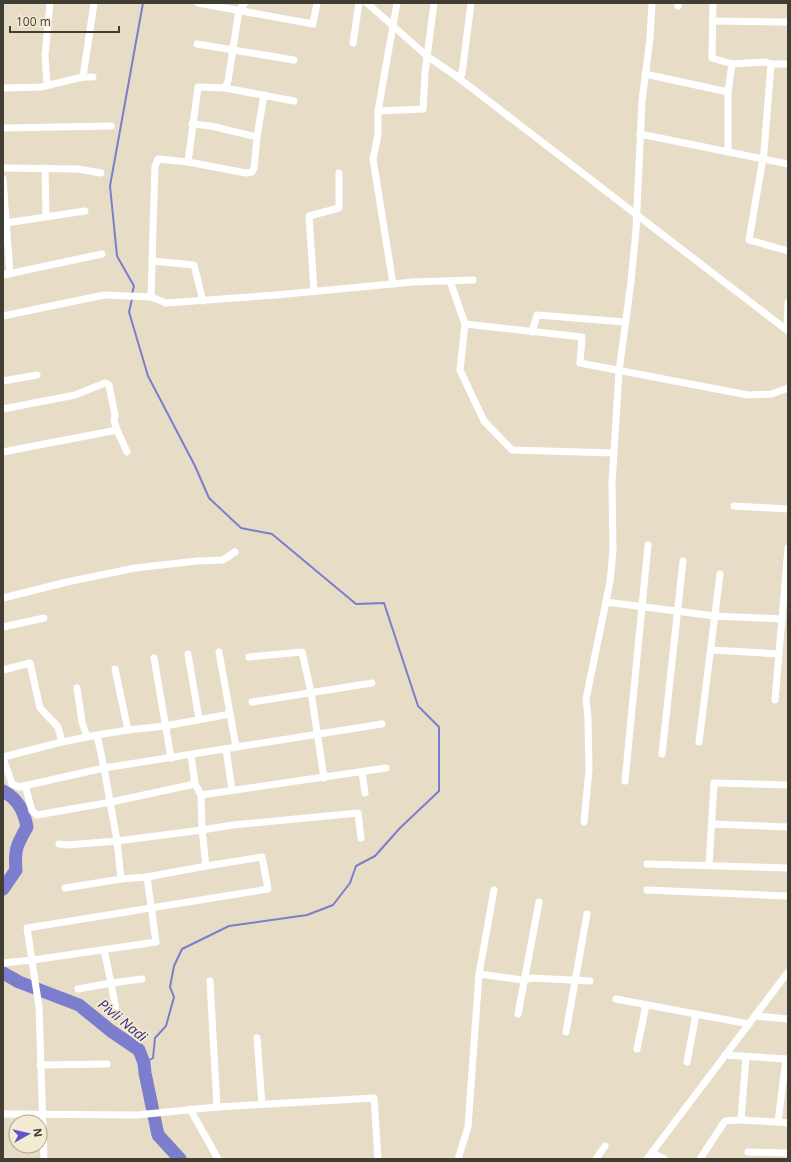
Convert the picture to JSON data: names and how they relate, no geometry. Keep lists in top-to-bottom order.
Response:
{
  "water": ["Pivli Nadi"],
  "scale_bar": "100 m",
  "north": "right"
}
